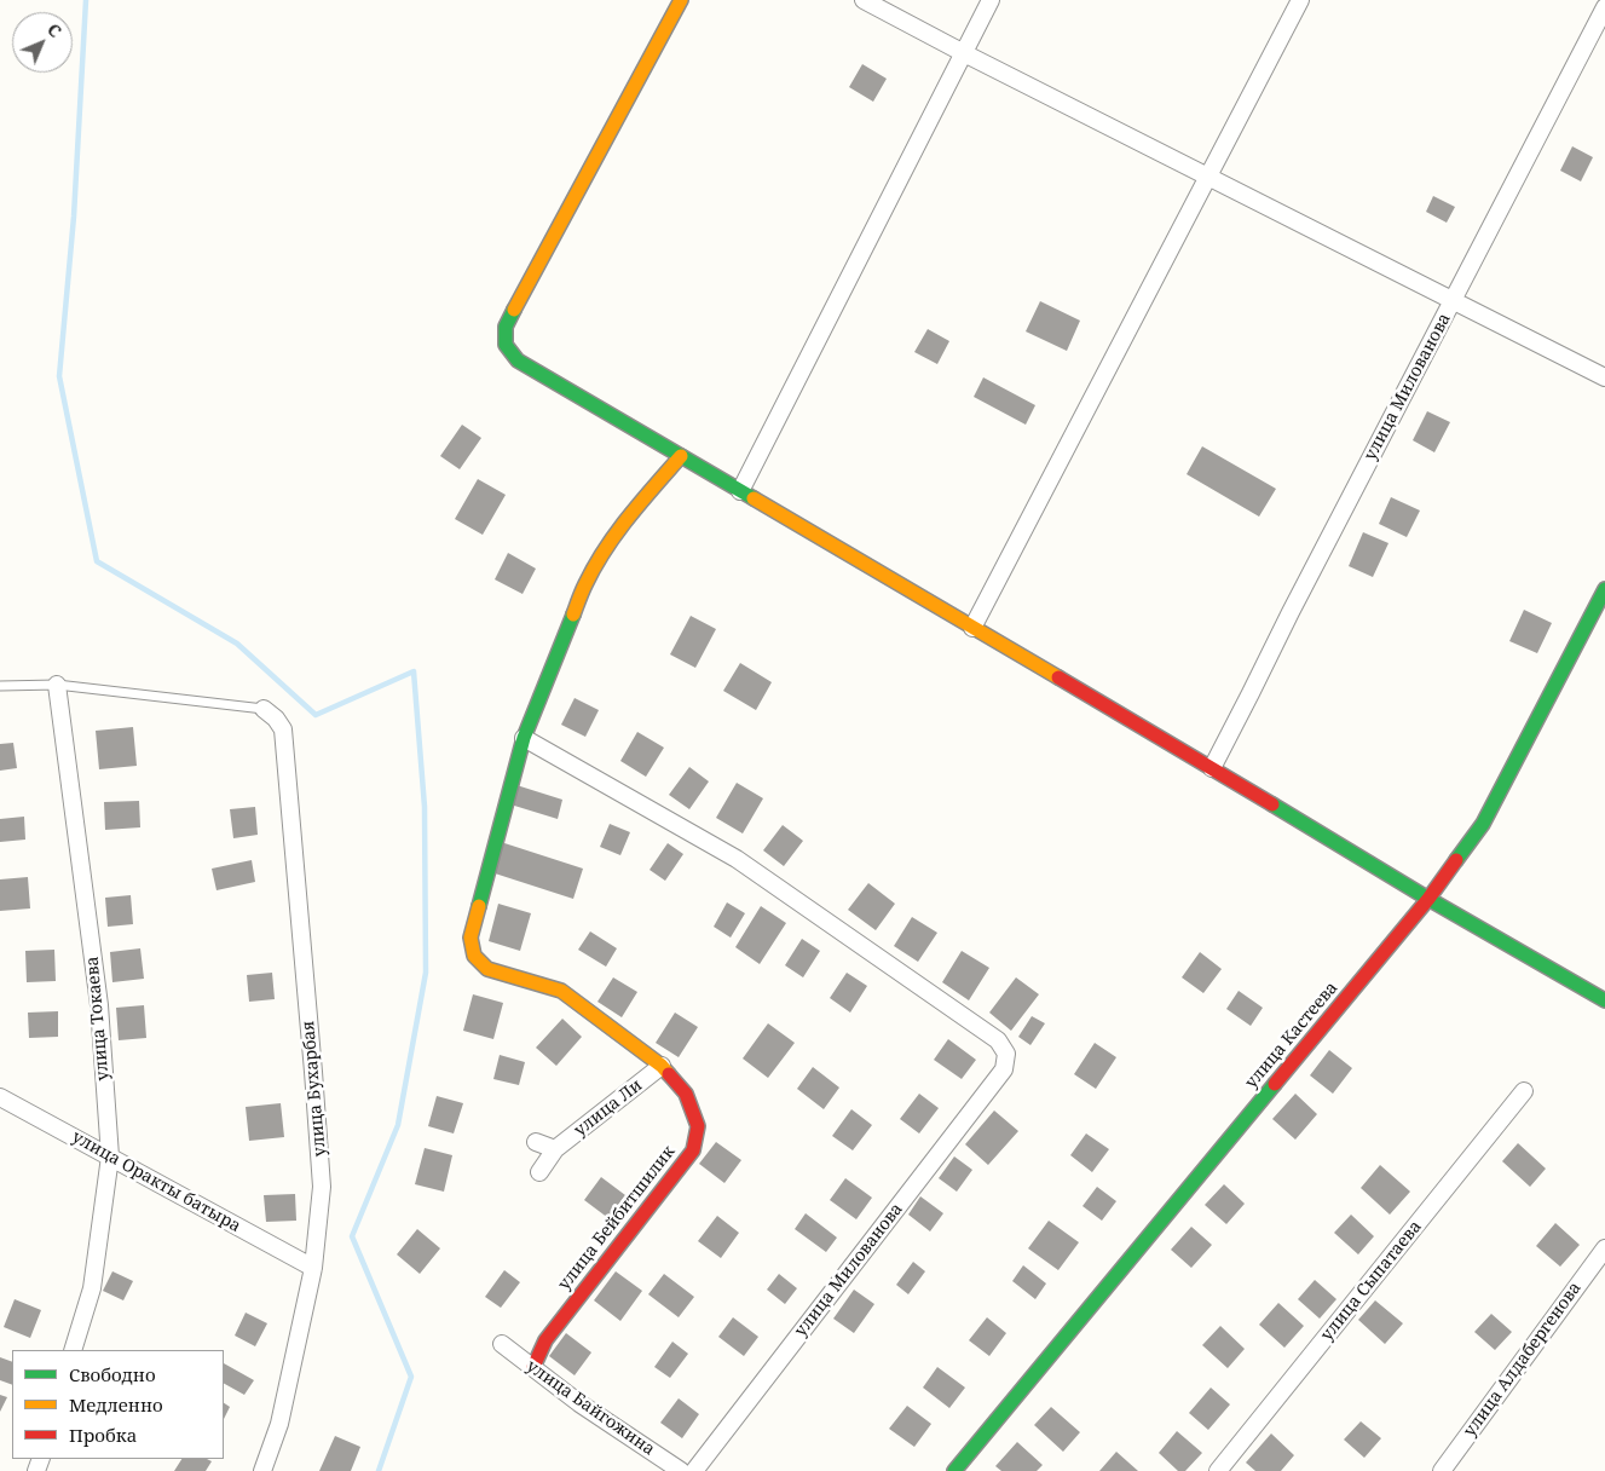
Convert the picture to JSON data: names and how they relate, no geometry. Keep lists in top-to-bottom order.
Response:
{
  "streets": {
    "street": [
      "улица Милованова",
      "улица Токаева",
      "улица Кастеева",
      "улица Бухарбая",
      "улица Ли",
      "улица Оракты батыра",
      "улица Бейбитшилик",
      "улица Сыпатаева",
      "улица Алдабергенова",
      "улица Байгожина"
    ]
  },
  "crossings": [
    ["улица Милованова", "улица Бейбитшилик"],
    ["улица Токаева", "улица Оракты батыра"],
    ["улица Бухарбая", "улица Оракты батыра"],
    ["улица Ли", "улица Бейбитшилик"],
    ["улица Бейбитшилик", "улица Байгожина"]
  ],
  "legend": ["Свободно", "Медленно", "Пробка"],
  "north": "top right"
}
